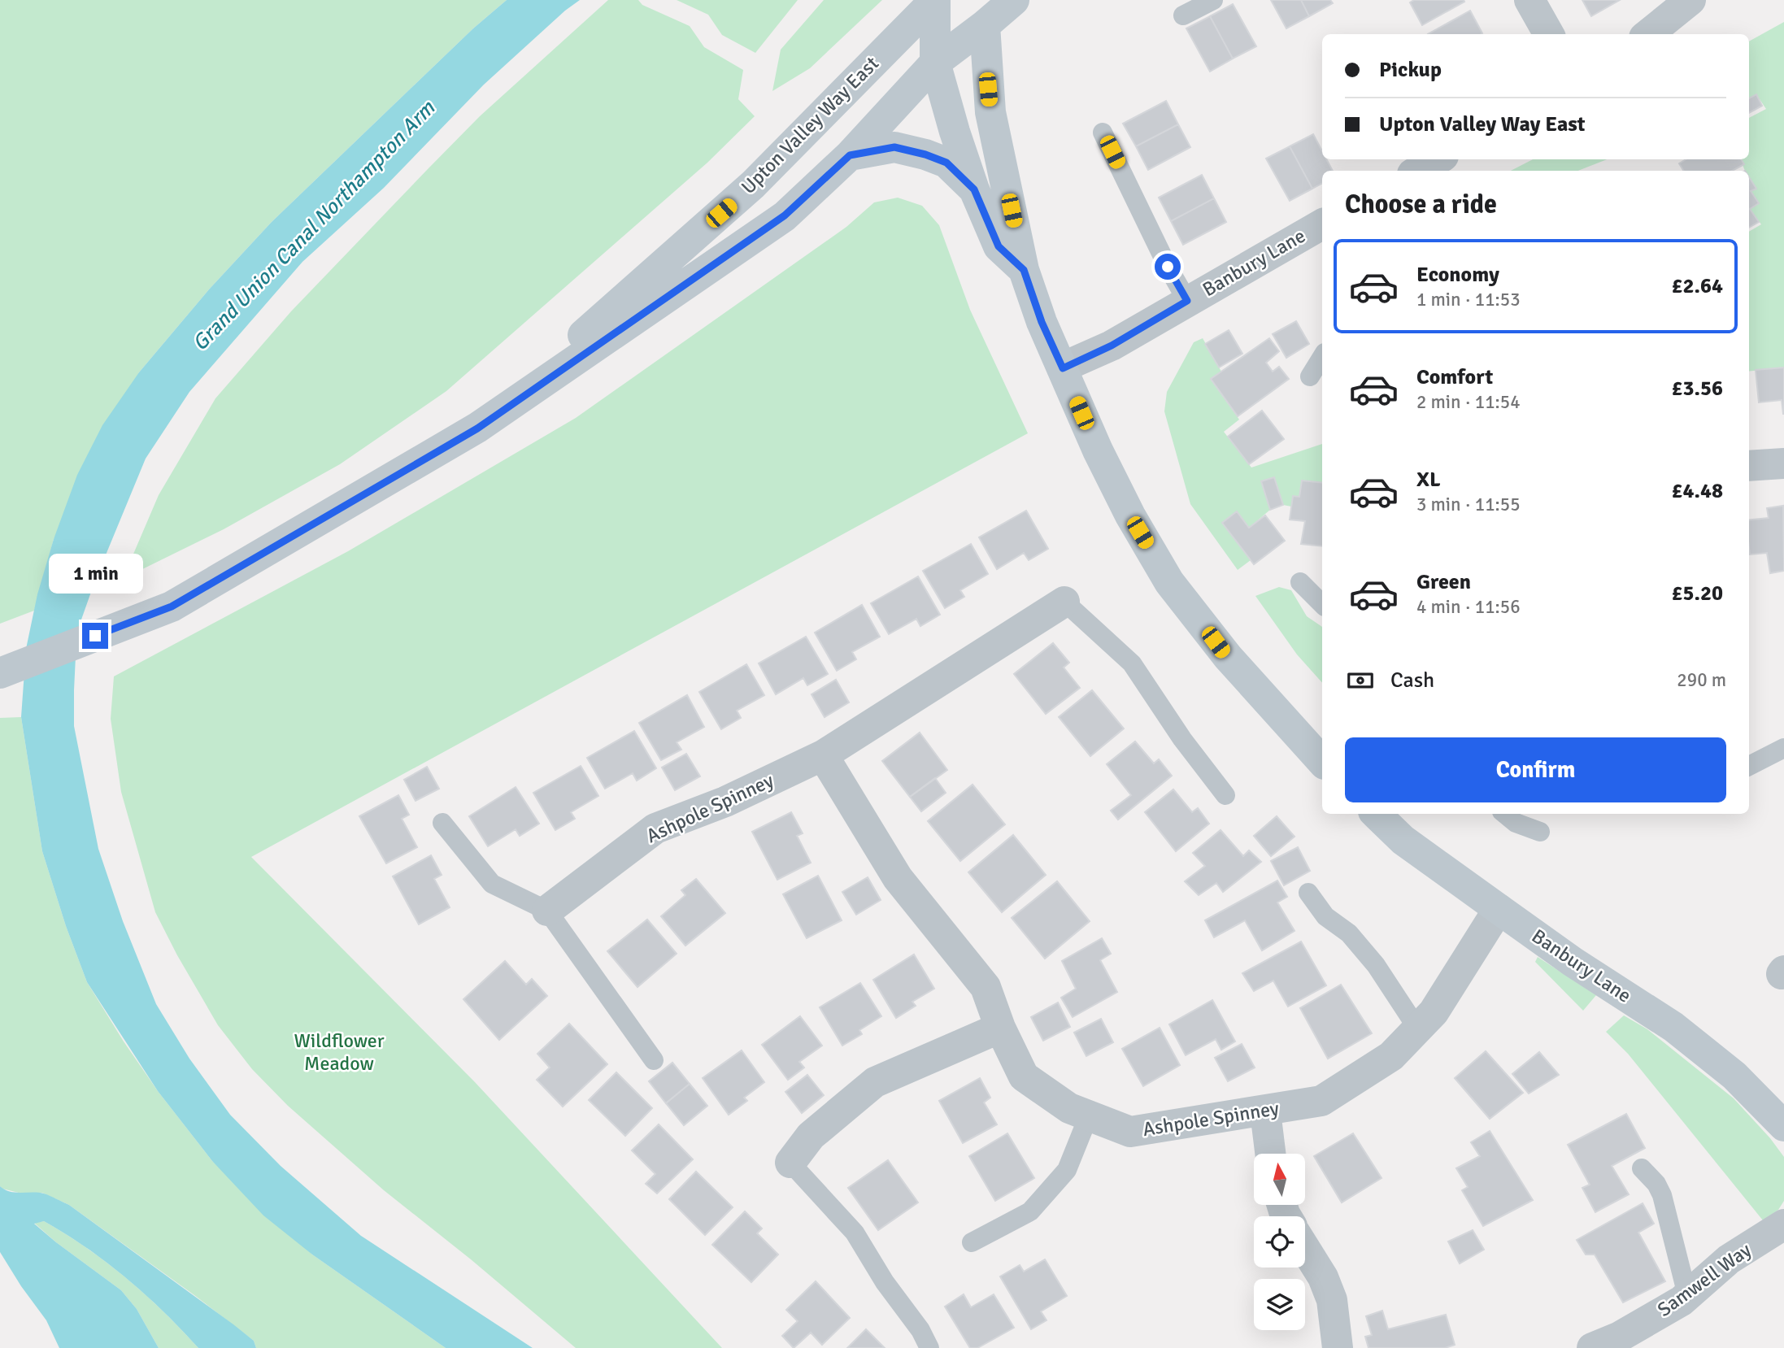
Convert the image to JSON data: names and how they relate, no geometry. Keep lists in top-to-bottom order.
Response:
{
  "streets": {
    "street": [
      "Upton Valley Way East",
      "Banbury Lane",
      "Ashpole Spinney",
      "Samwell Way"
    ]
  },
  "crossings": [
    ["Banbury Lane", "Ashpole Spinney"]
  ],
  "water": ["Grand Union Canal Northampton Arm"],
  "parks": ["Wildflower Meadow"],
  "north": "top",
  "page": {
    "banner": ["Pickup", "Upton Valley Way East"],
    "heading": "Choose a ride",
    "list": [
      {
        "name": "Economy",
        "note": "1 min · 11:53",
        "value": "£2.64"
      },
      {
        "name": "Comfort",
        "note": "2 min · 11:54",
        "value": "£3.56"
      },
      {
        "name": "XL",
        "note": "3 min · 11:55",
        "value": "£4.48"
      },
      {
        "name": "Green",
        "note": "4 min · 11:56",
        "value": "£5.20"
      }
    ],
    "bubble": "1 min",
    "pay": ["Cash", "290 m"],
    "buttons": "Confirm"
  }
}
